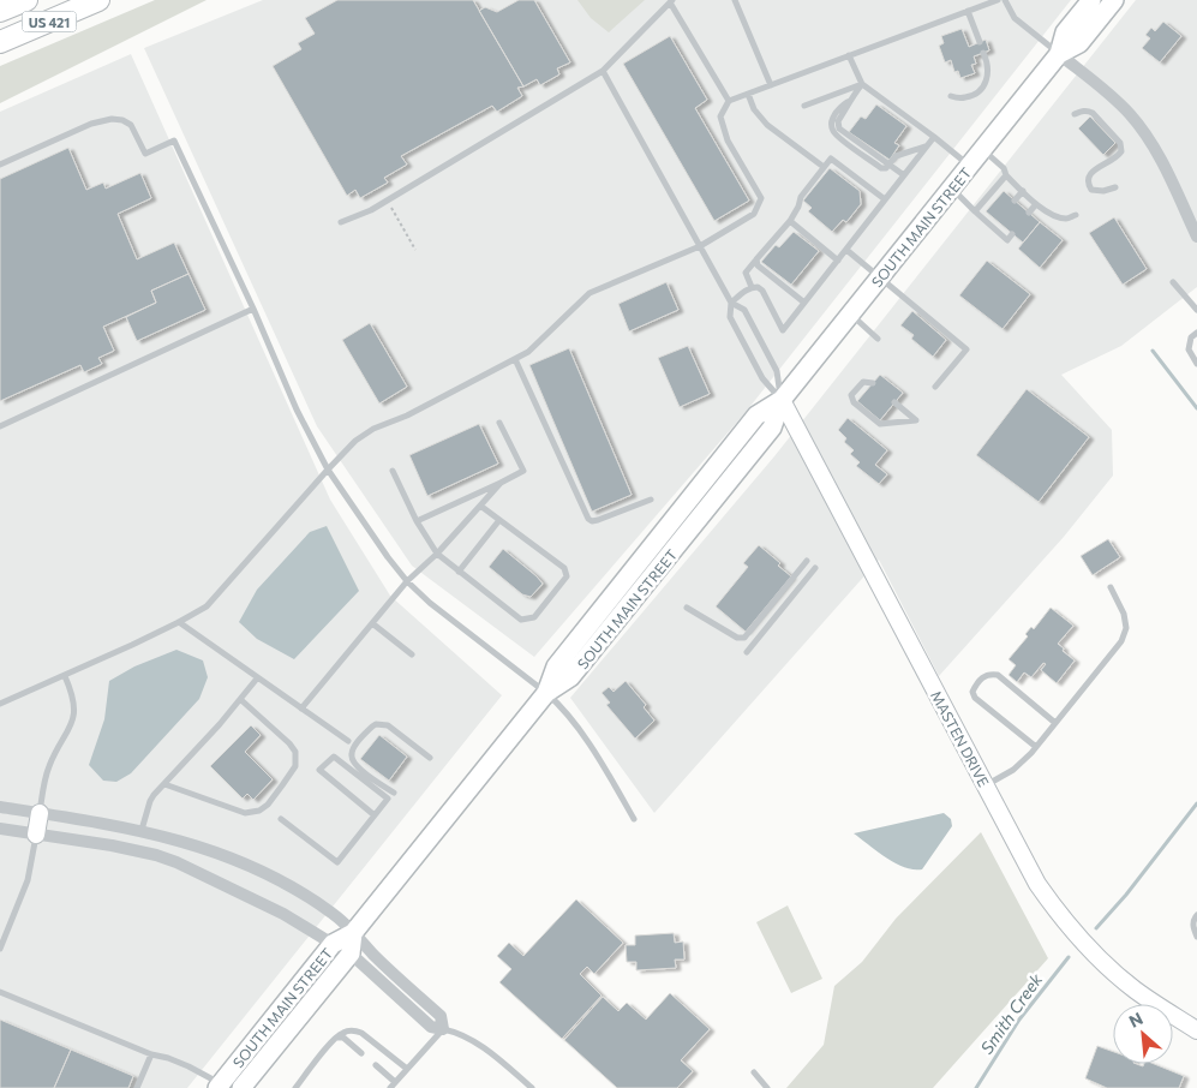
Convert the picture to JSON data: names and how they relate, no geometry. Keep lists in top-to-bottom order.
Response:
{
  "streets": {
    "highway": ["US 421"],
    "main road": ["SOUTH MAIN STREET"],
    "street": ["MASTEN DRIVE"]
  },
  "crossings": [
    ["SOUTH MAIN STREET", "MASTEN DRIVE"]
  ],
  "water": ["Smith Creek"],
  "north": "top left"
}
